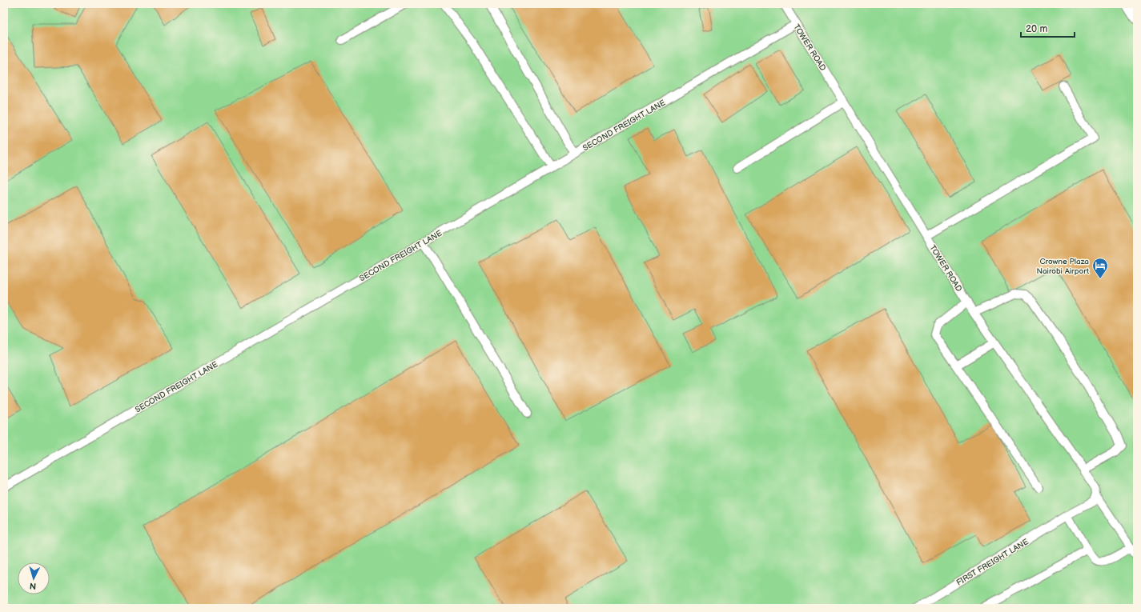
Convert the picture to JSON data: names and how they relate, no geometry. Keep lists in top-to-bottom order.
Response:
{
  "streets": {
    "lane": ["TOWER ROAD", "SECOND FREIGHT LANE", "FIRST FREIGHT LANE"]
  },
  "crossings": [
    ["TOWER ROAD", "SECOND FREIGHT LANE"]
  ],
  "places": {
    "hotel": ["Crowne Plaza Nairobi Airport"]
  },
  "scale_bar": "20 m",
  "north": "bottom"
}
